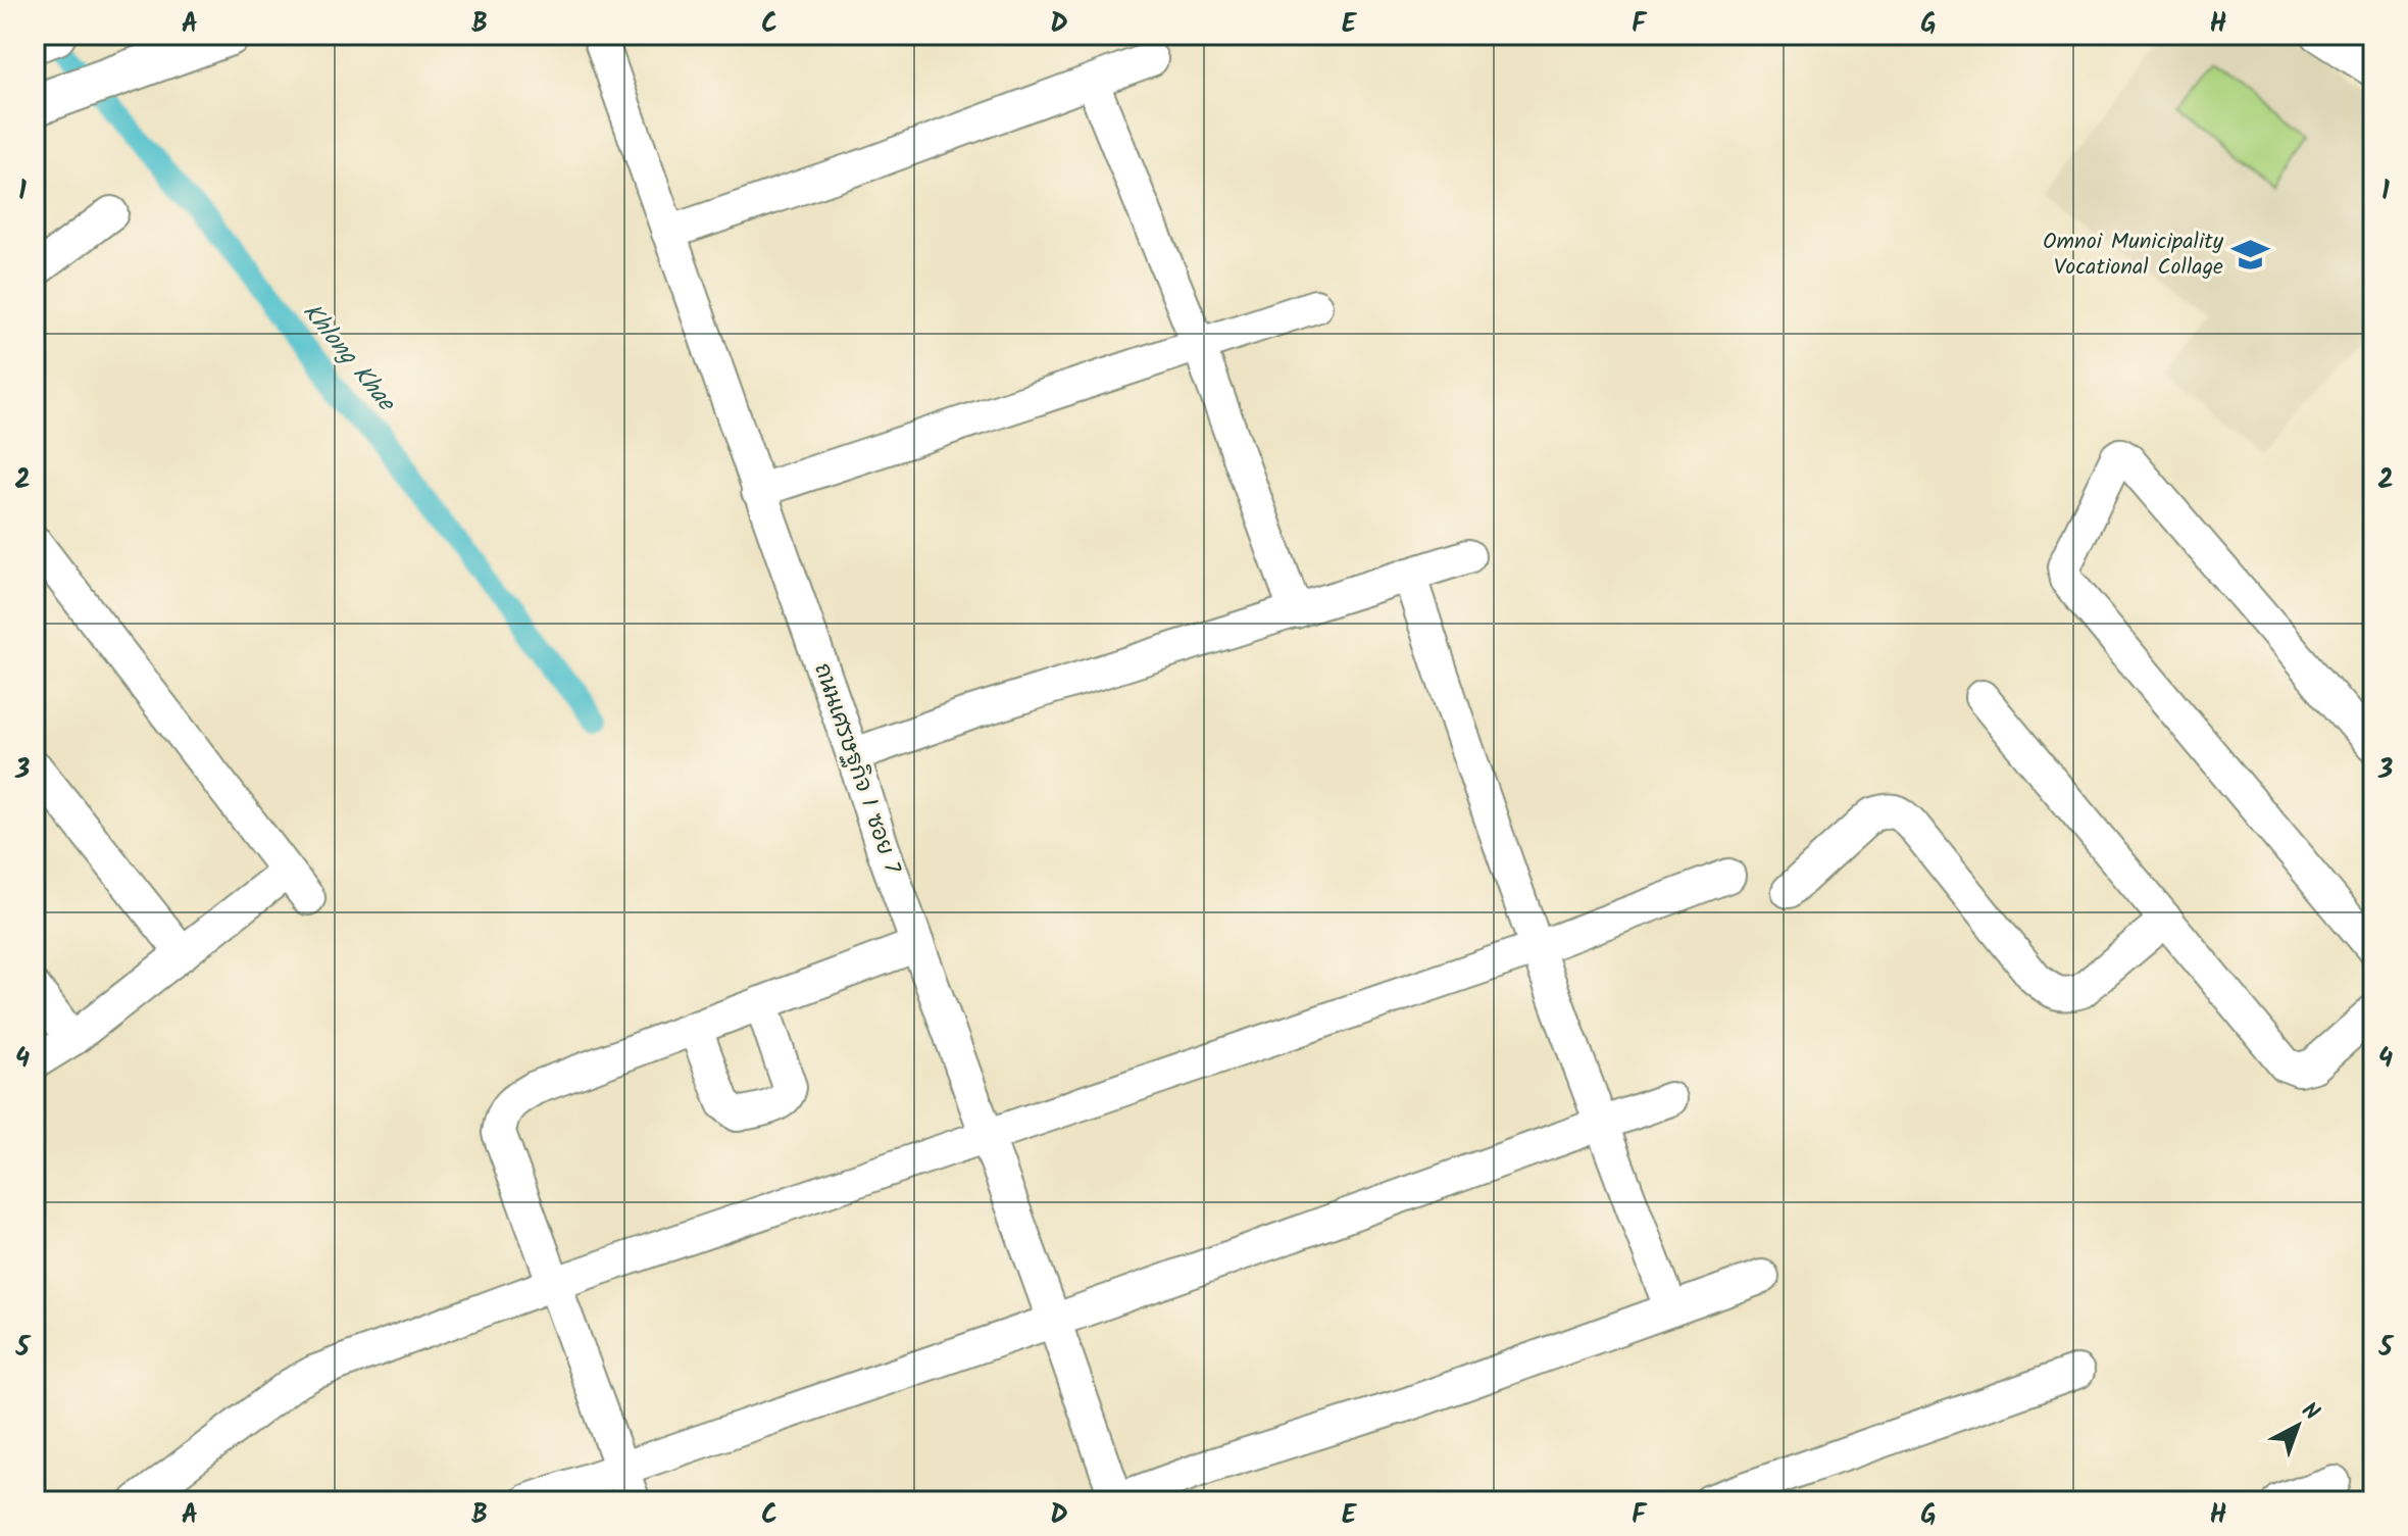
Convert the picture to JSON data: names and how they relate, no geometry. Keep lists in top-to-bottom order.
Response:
{
  "streets": {
    "street": ["ถนนเศรษฐกิจ 1 ซอย 7"]
  },
  "water": ["Khlong Khae"],
  "places": {
    "school or university": ["Omnoi Municipality Vocational Collage"]
  },
  "north": "top right",
  "grid": {
    "columns": [
      "A",
      "B",
      "C",
      "D",
      "E",
      "F",
      "G",
      "H"
    ],
    "rows": [
      "1",
      "2",
      "3",
      "4",
      "5"
    ]
  }
}
